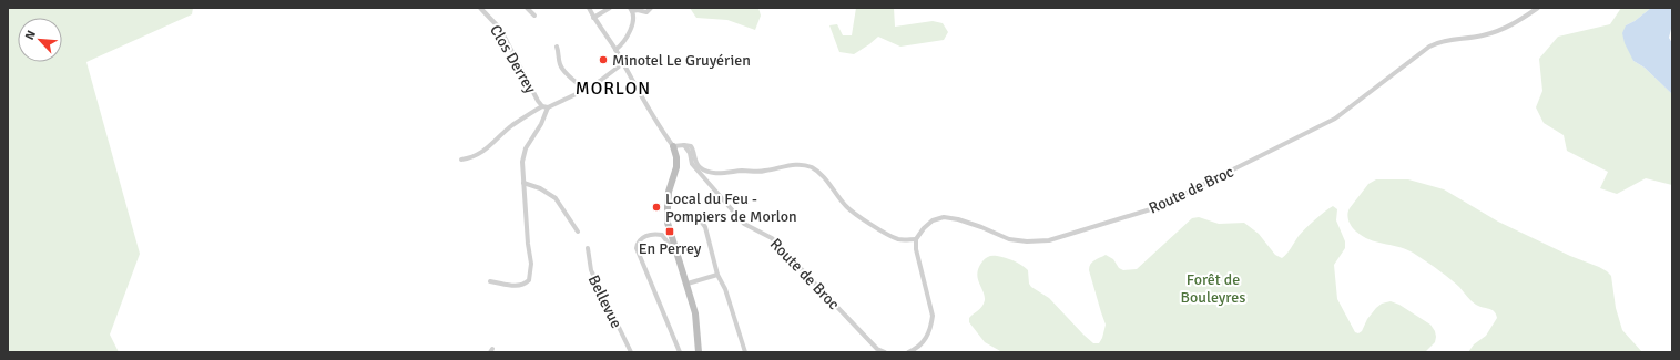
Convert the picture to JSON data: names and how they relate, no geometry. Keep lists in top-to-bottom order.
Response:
{
  "streets": {
    "street": ["Clos Derrey", "Route de Broc", "Bellevue"]
  },
  "districts": ["MORLON"],
  "parks": ["Forêt de Bouleyres"],
  "places": {
    "other": ["Minotel Le Gruyérien", "Local du Feu - Pompiers de Morlon"],
    "transit": ["En Perrey"]
  },
  "north": "top left"
}
